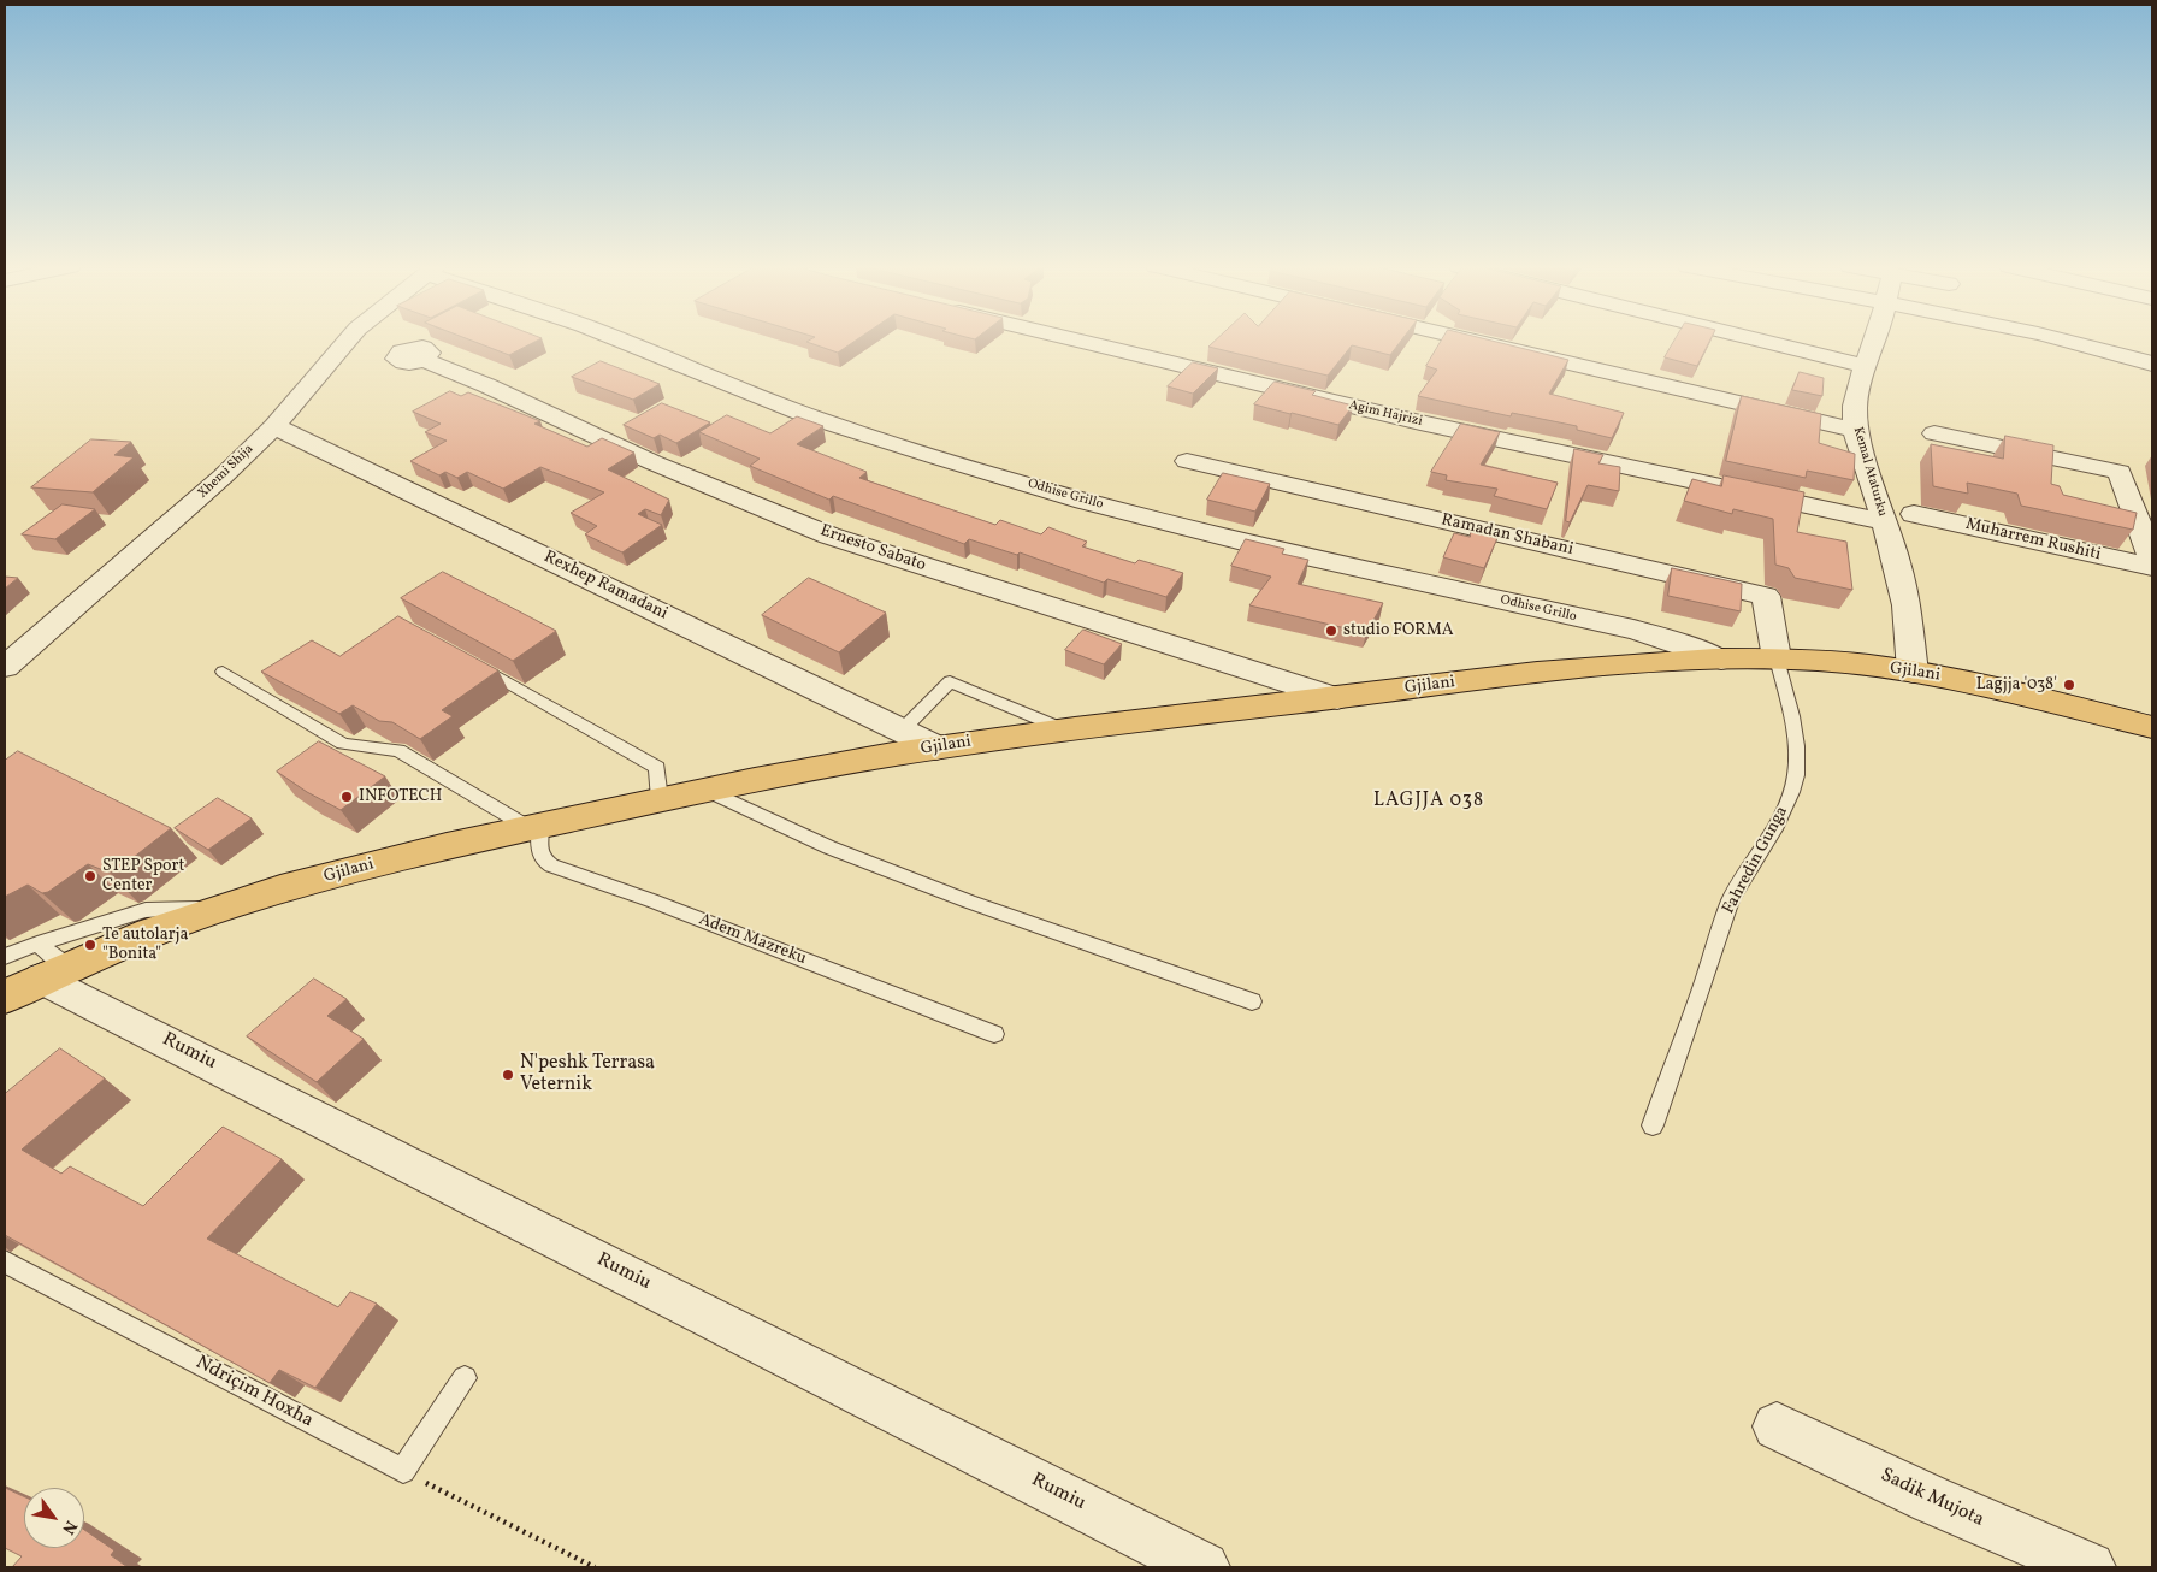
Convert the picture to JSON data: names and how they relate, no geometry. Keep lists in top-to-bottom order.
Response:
{
  "streets": {
    "main road": ["Gjilani"],
    "street": [
      "Agim Hajrizi",
      "Xhemi Shija",
      "Kemal Ataturku",
      "Odhise Grillo",
      "Ramadan Shabani",
      "Muharrem Rushiti",
      "Ernesto Sabato",
      "Rexhep Ramadani",
      "Rumiu",
      "Sadik Mujota"
    ],
    "lane": ["Fahredin Gunga", "Adem Mazreku", "Ndriçim Hoxha"]
  },
  "crossings": [
    ["Agim Hajrizi", "Kemal Ataturku"],
    ["Xhemi Shija", "Rexhep Ramadani"],
    ["Kemal Ataturku", "Gjilani"],
    ["Odhise Grillo", "Gjilani"],
    ["Ramadan Shabani", "Gjilani"],
    ["Ramadan Shabani", "Fahredin Gunga"],
    ["Ernesto Sabato", "Gjilani"],
    ["Rexhep Ramadani", "Gjilani"],
    ["Gjilani", "Fahredin Gunga"],
    ["Gjilani", "Adem Mazreku"],
    ["Gjilani", "Rumiu"]
  ],
  "districts": ["LAGJJA 038"],
  "places": [
    "studio FORMA",
    "Lagjja '038'",
    "INFOTECH",
    "STEP Sport Center",
    "Te autolarja \"Bonita\"",
    "N'peshk Terrasa Veternik"
  ],
  "north": "bottom right"
}
